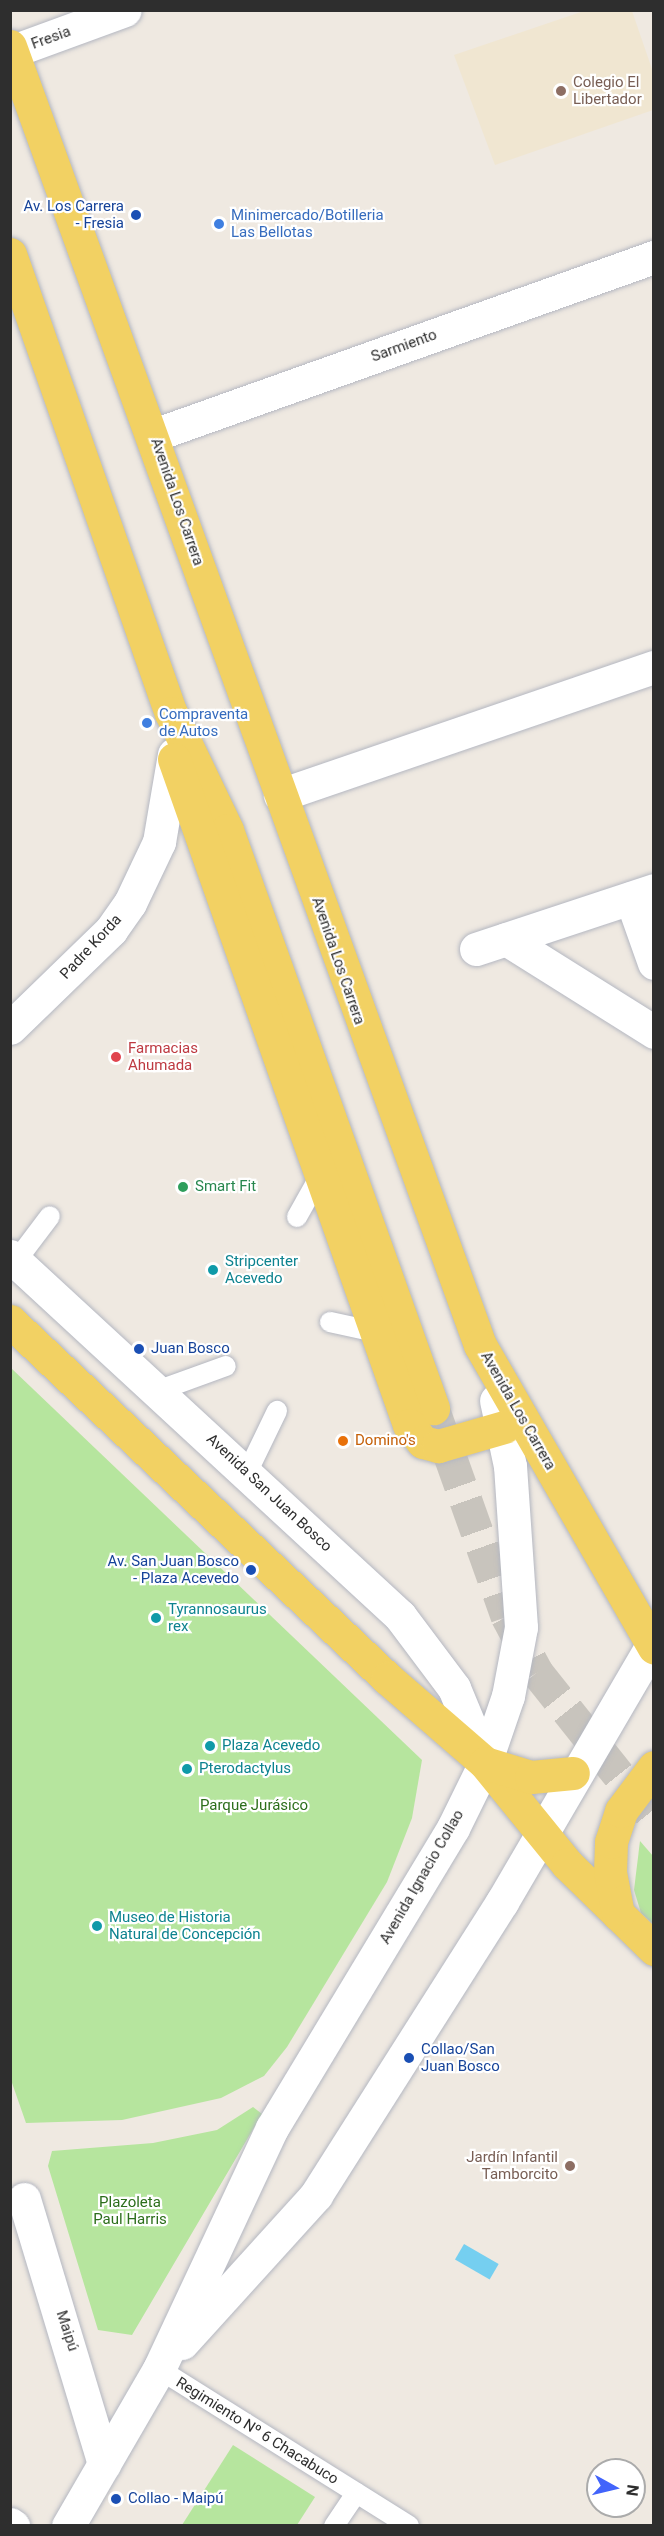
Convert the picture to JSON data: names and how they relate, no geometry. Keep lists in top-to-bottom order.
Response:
{
  "streets": {
    "main road": [
      "Fresia",
      "Sarmiento",
      "Avenida Los Carrera",
      "Padre Korda",
      "Avenida San Juan Bosco",
      "Avenida Ignacio Collao",
      "Maipú"
    ],
    "lane": ["Regimiento Nº 6 Chacabuco"]
  },
  "crossings": [
    ["Fresia", "Avenida Los Carrera"],
    ["Sarmiento", "Avenida Los Carrera"],
    ["Avenida Los Carrera", "Avenida San Juan Bosco"],
    ["Avenida Los Carrera", "Avenida Ignacio Collao"],
    ["Avenida San Juan Bosco", "Avenida Ignacio Collao"],
    ["Avenida Ignacio Collao", "Maipú"],
    ["Avenida Ignacio Collao", "Regimiento Nº 6 Chacabuco"]
  ],
  "parks": ["Parque Jurásico", "Plazoleta Paul Harris"],
  "places": [
    "Colegio El Libertador",
    "Av. Los Carrera - Fresia",
    "Minimercado/Botilleria Las Bellotas",
    "Compraventa de Autos",
    "Farmacias Ahumada",
    "Smart Fit",
    "Stripcenter Acevedo",
    "Juan Bosco",
    "Domino's",
    "Av. San Juan Bosco - Plaza Acevedo",
    "Tyrannosaurus rex",
    "Plaza Acevedo",
    "Pterodactylus",
    "Museo de Historia Natural de Concepción",
    "Collao/San Juan Bosco",
    "Jardín Infantil Tamborcito",
    "Collao - Maipú"
  ],
  "north": "right"
}
